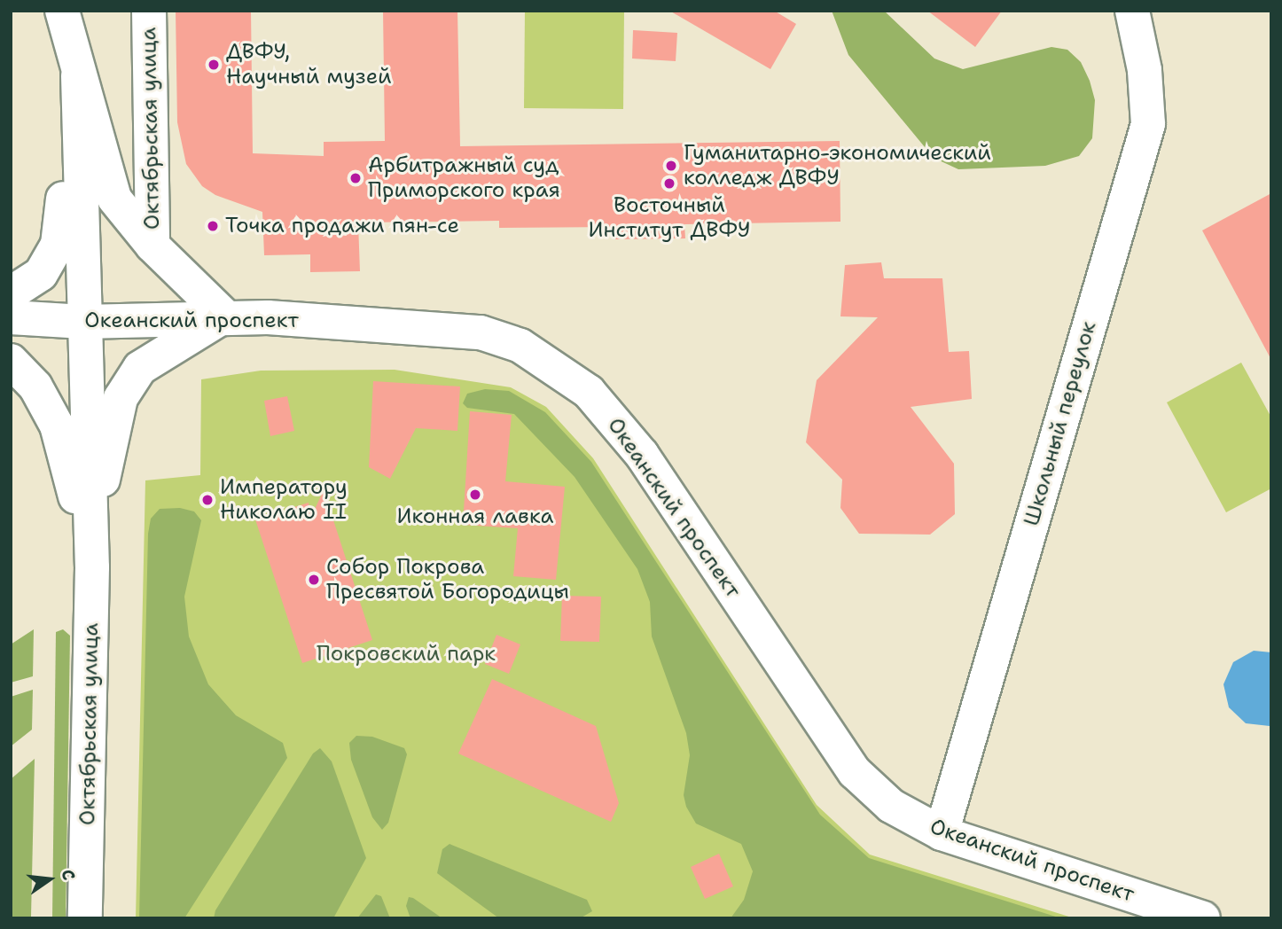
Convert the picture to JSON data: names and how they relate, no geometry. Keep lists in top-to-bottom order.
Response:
{
  "streets": {
    "main road": ["Октябрьская улица", "Океанский проспект", "Школьный переулок"]
  },
  "crossings": [
    ["Океанский проспект", "Школьный переулок"]
  ],
  "parks": ["Покровский парк"],
  "places": [
    "ДВФУ, Научный музей",
    "Гуманитарно-экономический колледж ДВФУ",
    "Арбитражный суд Приморского края",
    "Восточный Институт ДВФУ",
    "Точка продажи пян-се",
    "Иконная лавка",
    "Императору Николаю II",
    "Собор Покрова Пресвятой Богородицы"
  ],
  "north": "right"
}
